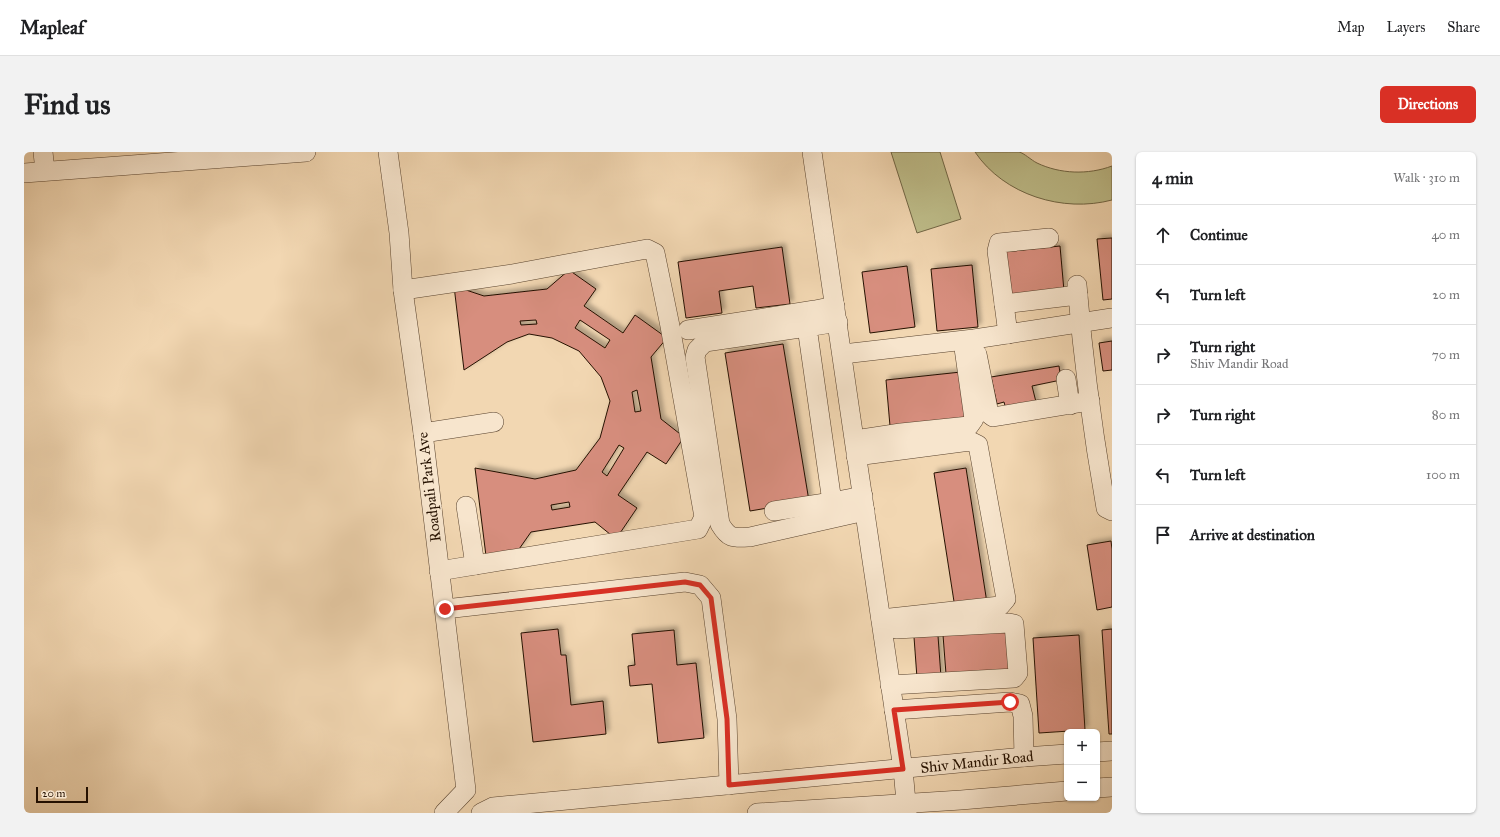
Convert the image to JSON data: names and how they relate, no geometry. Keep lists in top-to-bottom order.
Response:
{
  "streets": {
    "street": ["Roadpali Park Ave", "Shiv Mandir Road"]
  },
  "scale_bar": "20 m",
  "page": {
    "header": "Mapleaf",
    "nav": ["Map", "Layers", "Share"],
    "buttons": "Directions",
    "title": "Find us",
    "heading": ["4 min", "Walk · 310 m"],
    "list": [
      ["Continue", "40 m"],
      ["Turn left", "20 m"],
      ["Turn right", "Shiv Mandir Road", "70 m"],
      ["Turn right", "80 m"],
      ["Turn left", "100 m"],
      "Arrive at destination"
    ],
    "map_buttons": ["+", "−"],
    "scale": "20 m"
  }
}
